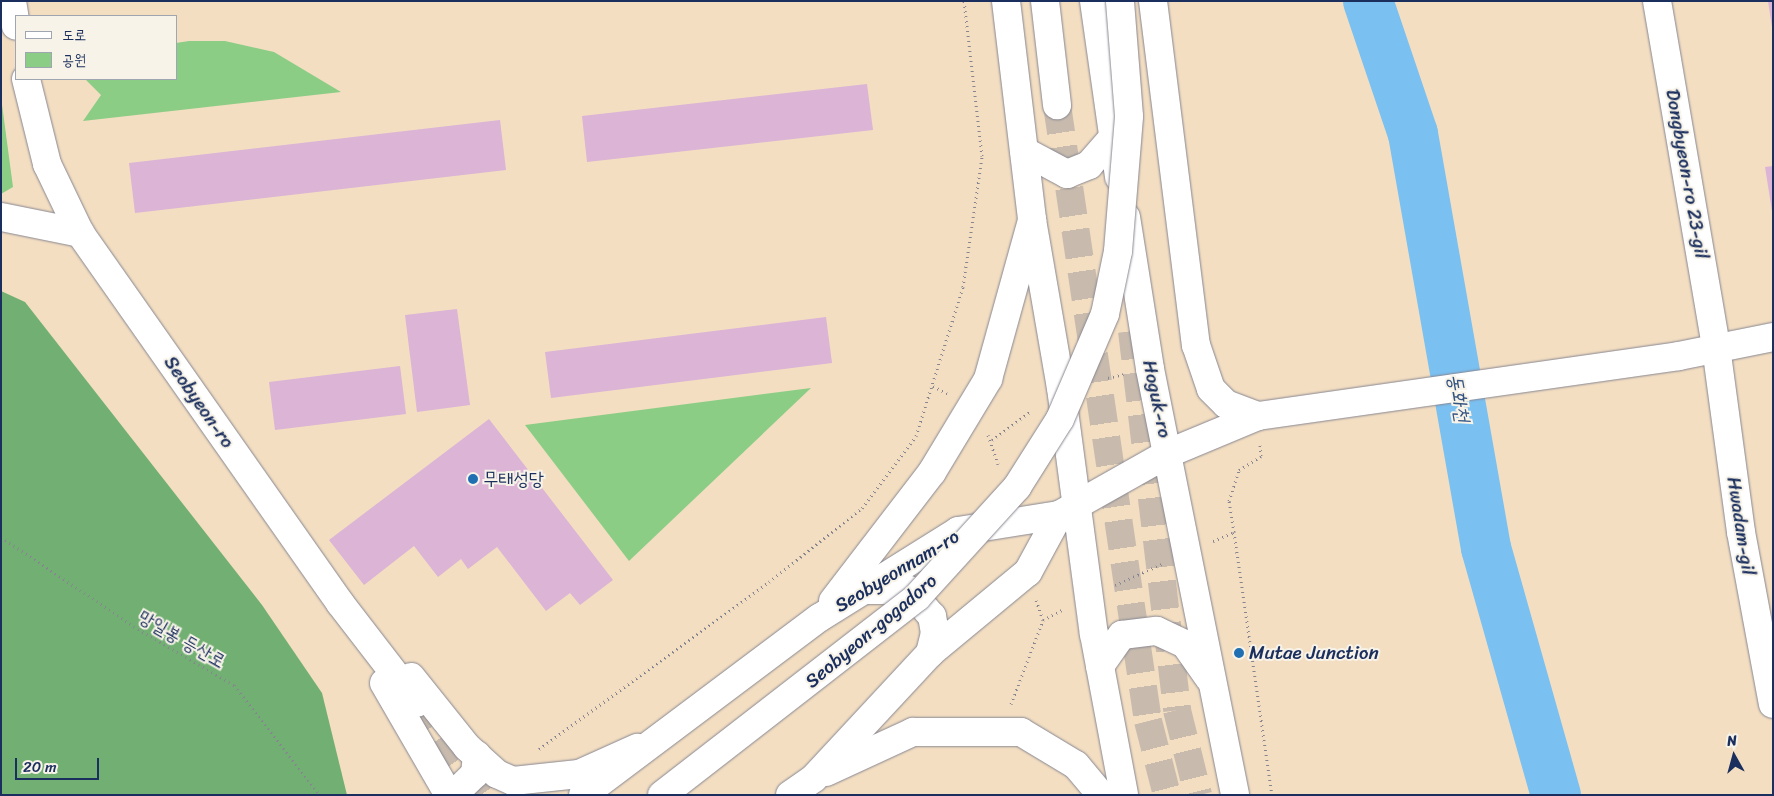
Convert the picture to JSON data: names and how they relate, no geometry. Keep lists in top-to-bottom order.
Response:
{
  "streets": {
    "main road": [
      "Dongbyeon-ro 23-gil",
      "Hoguk-ro",
      "Seobyeon-ro",
      "Hwadam-gil",
      "Seobyeonnam-ro",
      "Seobyeon-gogadoro"
    ],
    "path": ["망일봉 등산로"]
  },
  "crossings": [
    ["Dongbyeon-ro 23-gil", "Hwadam-gil"]
  ],
  "water": ["동화천"],
  "places": ["무태성당", "Mutae Junction"],
  "legend": ["도로", "공원"],
  "scale_bar": "20 m",
  "north": "top"
}
